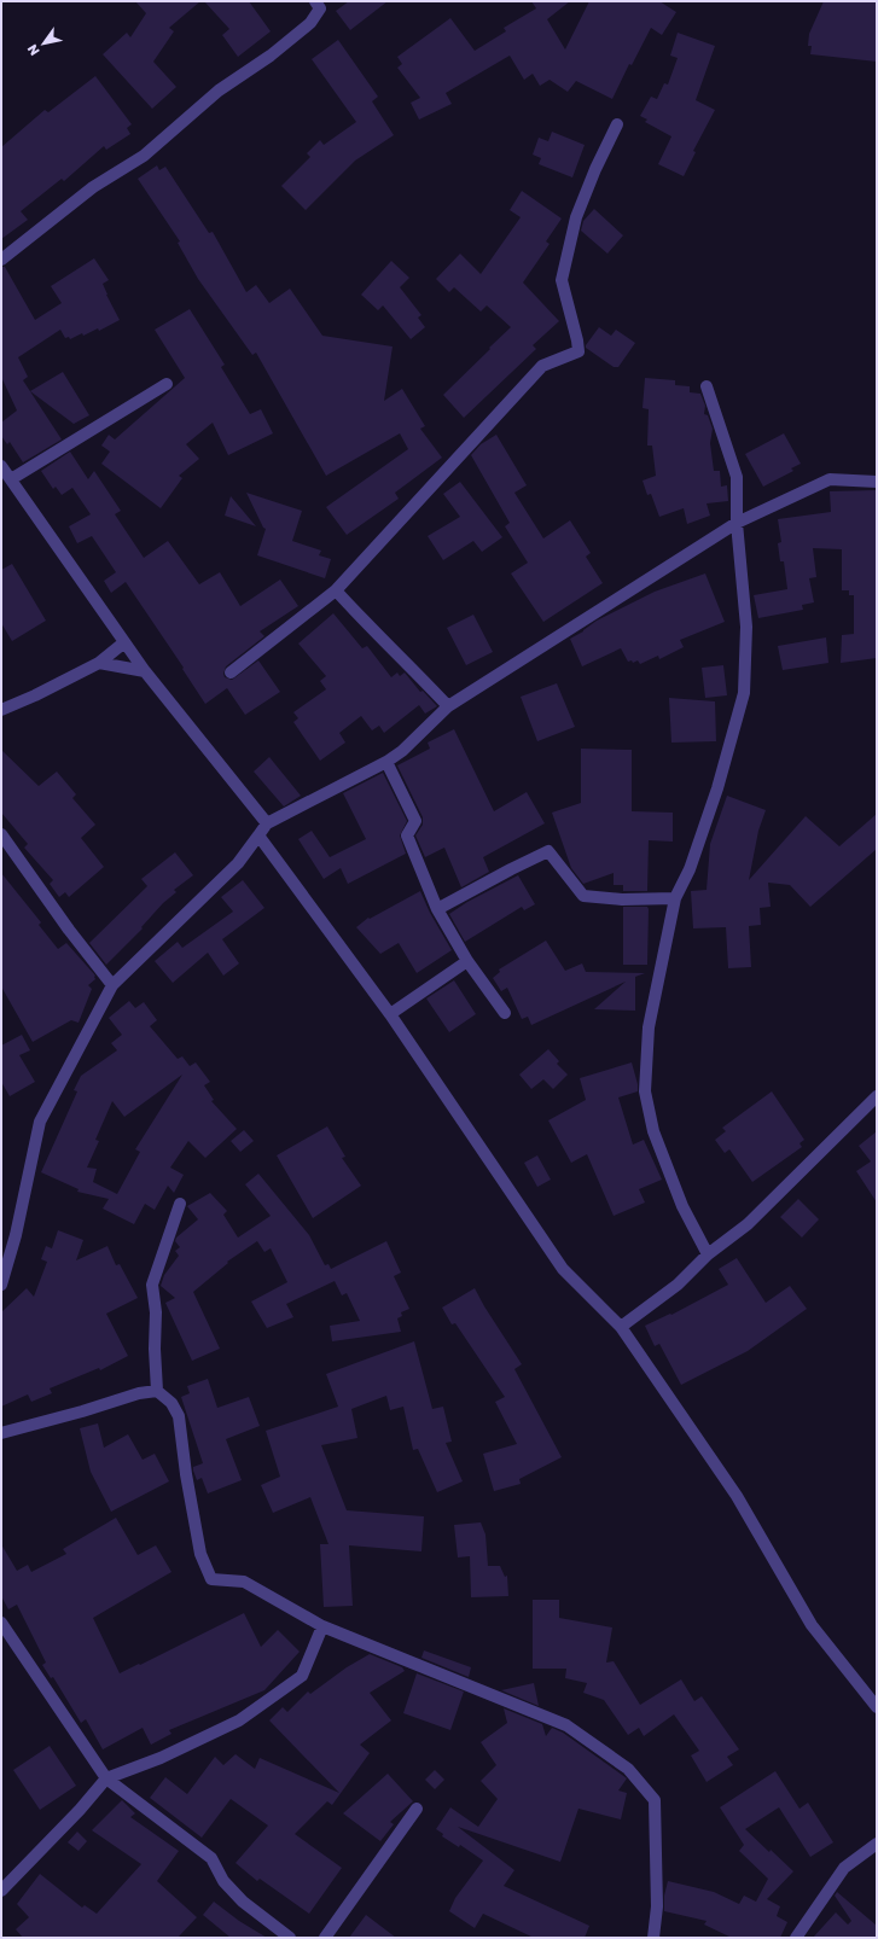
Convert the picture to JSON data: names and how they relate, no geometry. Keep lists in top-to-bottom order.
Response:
{
  "north": "bottom left"
}
